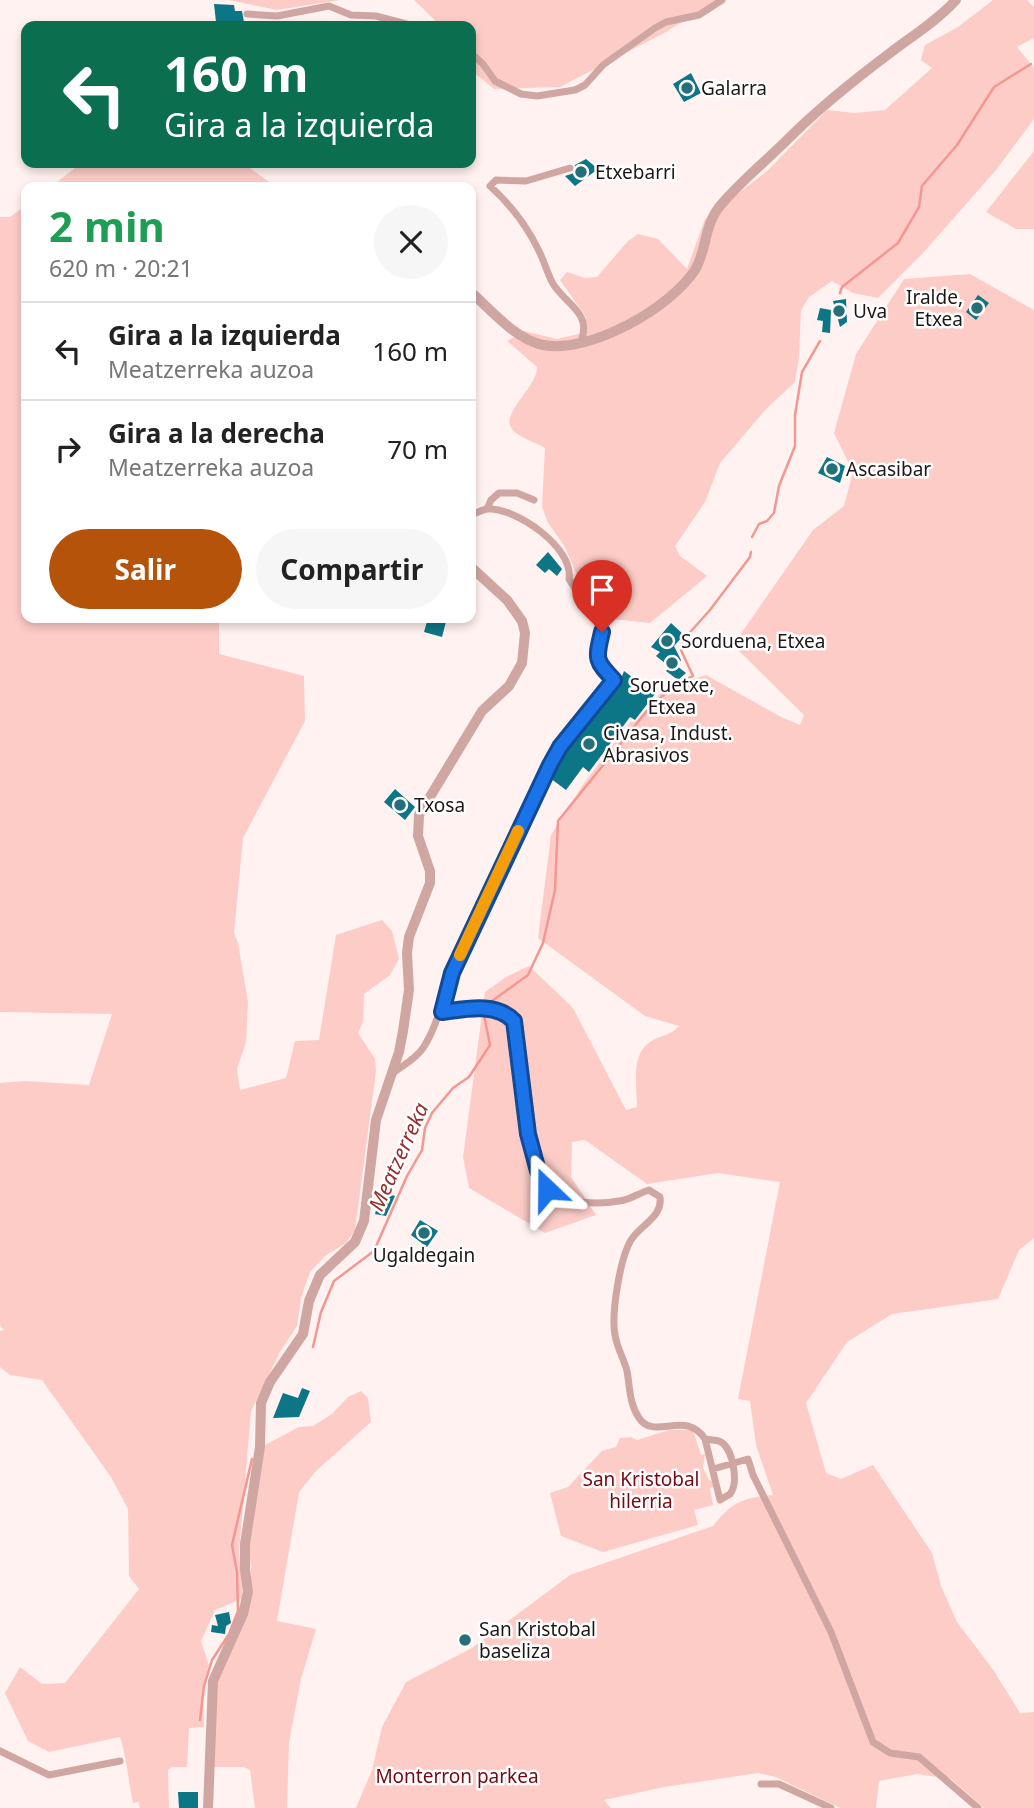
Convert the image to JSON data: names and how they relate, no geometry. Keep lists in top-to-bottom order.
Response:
{
  "water": ["Meatzerreka"],
  "parks": ["San Kristobal hilerria", "Monterron parkea"],
  "places": [
    "Galarra",
    "Etxebarri",
    "Iralde, Etxea",
    "Uva",
    "Ascasibar",
    "Sorduena, Etxea",
    "Soruetxe, Etxea",
    "Civasa, Indust. Abrasivos",
    "Txosa",
    "Ugaldegain",
    "San Kristobal baseliza"
  ],
  "page": {
    "turn": ["160 m", "Gira a la izquierda"],
    "heading": ["2 min", "620 m · 20:21"],
    "list": [
      {
        "name": "Gira a la izquierda",
        "note": "Meatzerreka auzoa",
        "value": "160 m"
      },
      {
        "name": "Gira a la derecha",
        "note": "Meatzerreka auzoa",
        "value": "70 m"
      }
    ],
    "buttons": ["Salir", "Compartir"]
  }
}
